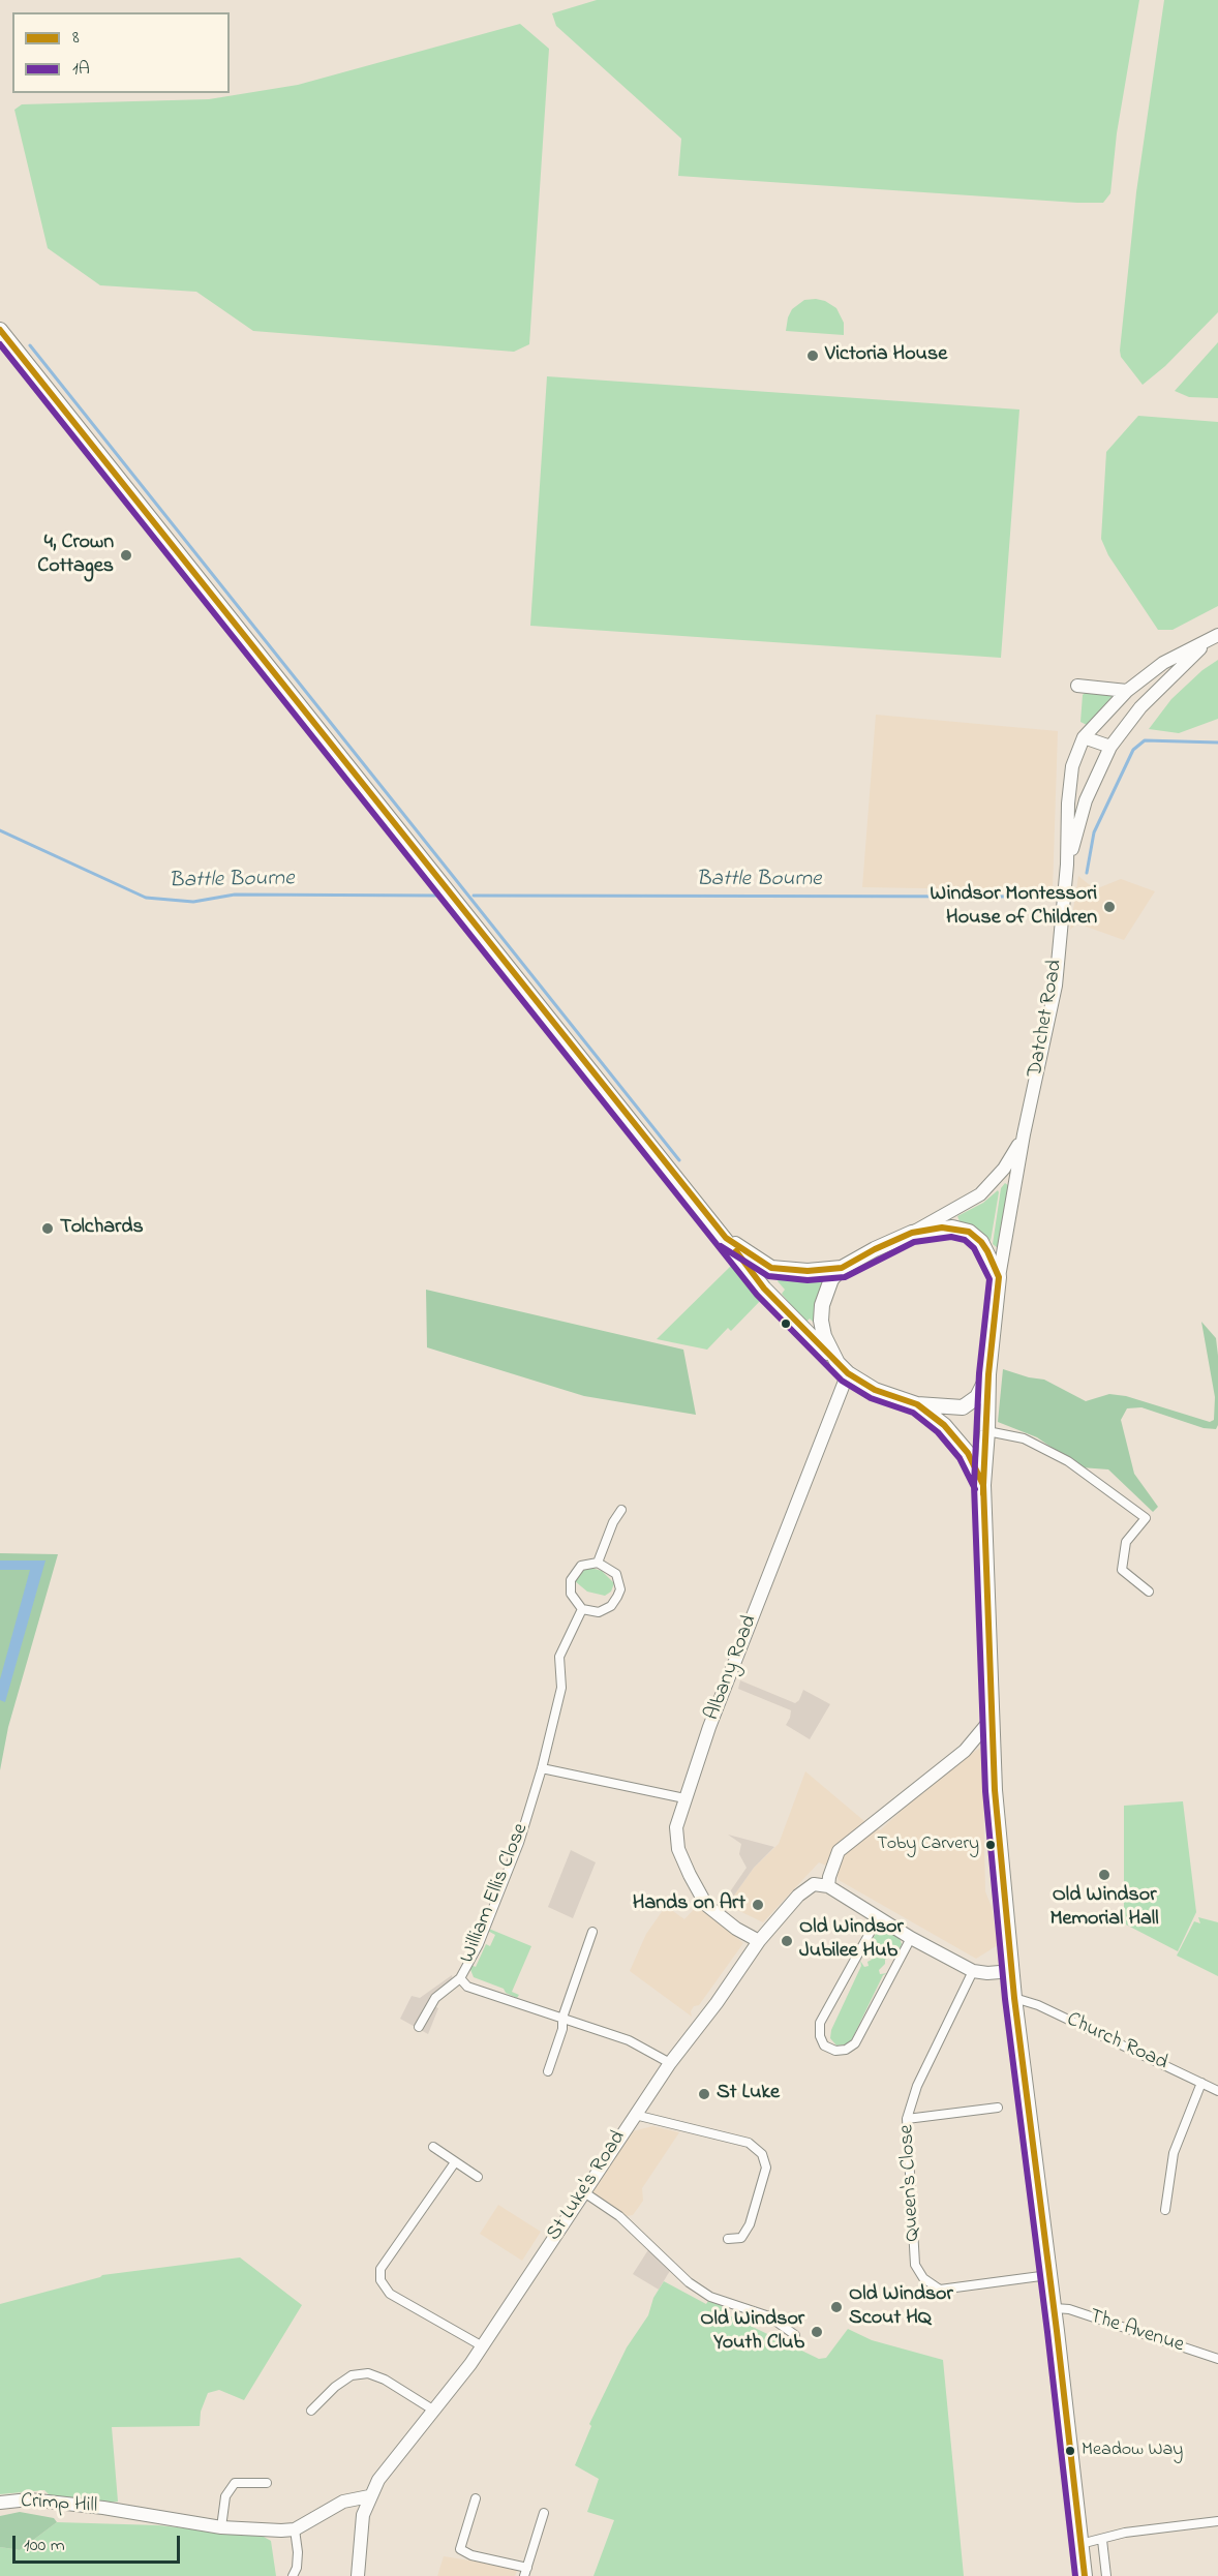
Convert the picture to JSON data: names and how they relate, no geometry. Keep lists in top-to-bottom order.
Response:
{
  "streets": {
    "main road": [
      "Datchet Road",
      "Albany Road",
      "St Luke's Road",
      "Crimp Hill"
    ],
    "street": [
      "William Ellis Close",
      "Church Road",
      "Queen's Close",
      "The Avenue"
    ]
  },
  "crossings": [
    ["Datchet Road", "Albany Road"],
    ["Albany Road", "St Luke's Road"],
    ["William Ellis Close", "St Luke's Road"],
    ["St Luke's Road", "Crimp Hill"]
  ],
  "water": ["Battle Bourne"],
  "places": [
    "Victoria House",
    "4, Crown Cottages",
    "Windsor Montessori House of Children",
    "Tolchards",
    "Toby Carvery",
    "Old Windsor Memorial Hall",
    "Hands on Art",
    "Old Windsor Jubilee Hub",
    "St Luke",
    "Old Windsor Scout HQ",
    "Old Windsor Youth Club",
    "Meadow Way"
  ],
  "lines": ["transit line 8", "transit line 1A"],
  "legend": ["8", "1A"],
  "scale_bar": "100 m"
}
